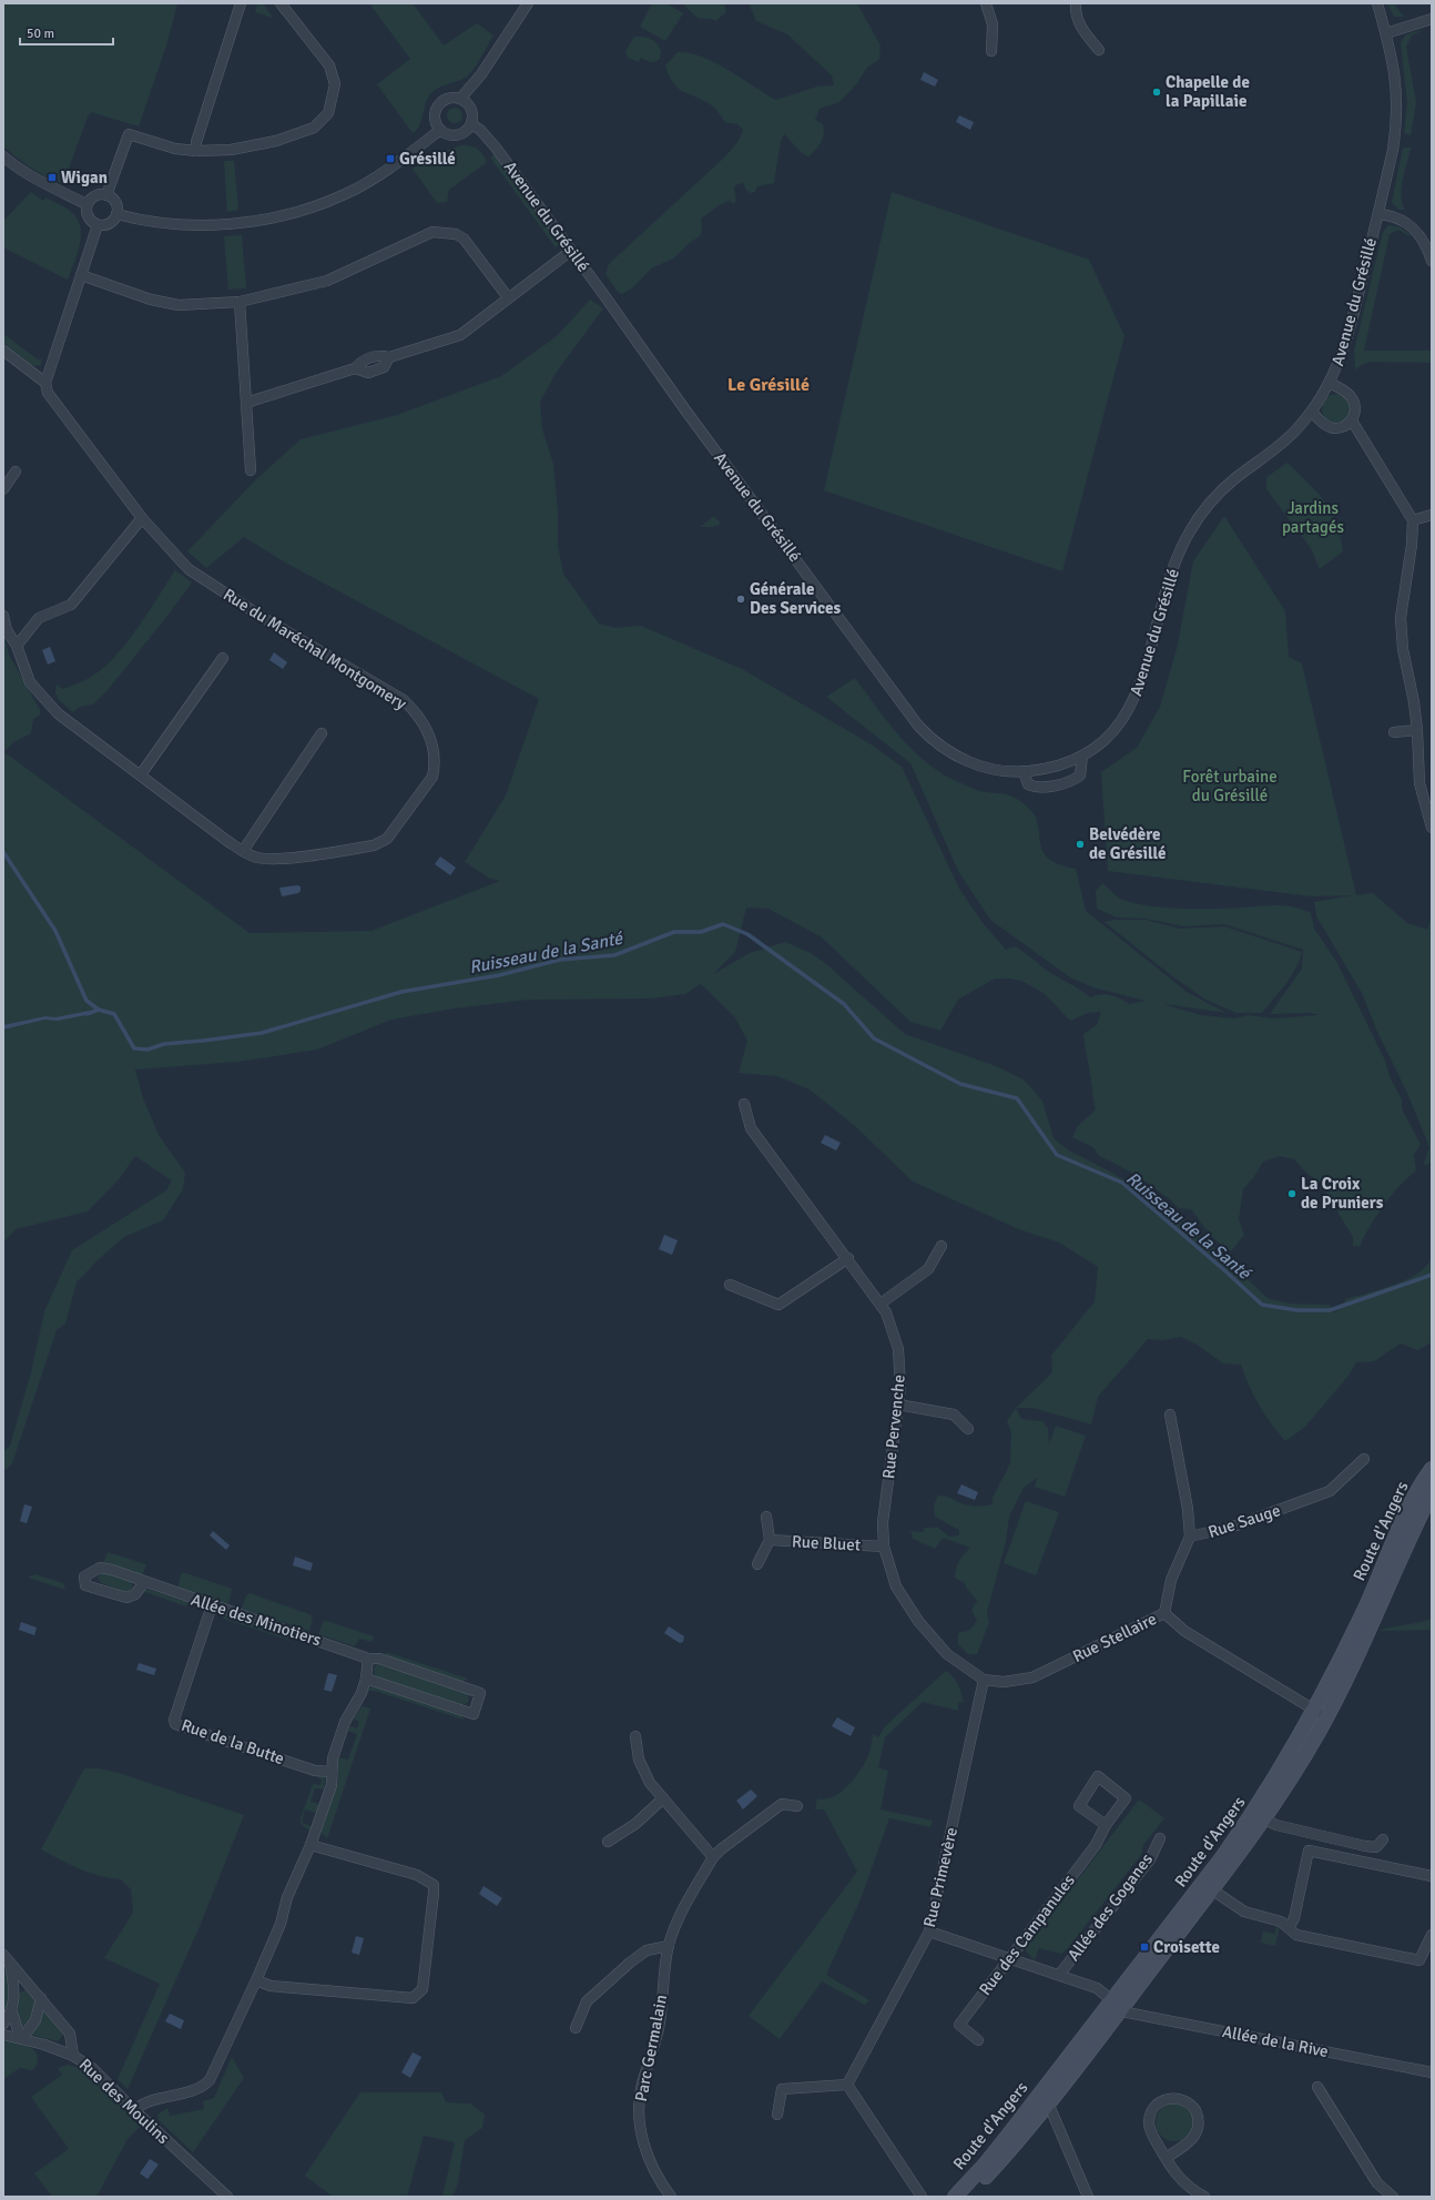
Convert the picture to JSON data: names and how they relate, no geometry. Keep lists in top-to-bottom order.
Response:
{
  "streets": {
    "street": [
      "Avenue du Grésillé",
      "Rue du Maréchal Montgomery",
      "Rue Pervenche",
      "Rue Sauge",
      "Route d'Angers",
      "Rue Bluet",
      "Allée des Minotiers",
      "Rue Stellaire",
      "Rue de la Butte",
      "Rue Primevère",
      "Allée des Goganes",
      "Rue des Campanules",
      "Allée de la Rive",
      "Parc Germalain",
      "Rue des Moulins"
    ]
  },
  "crossings": [
    ["Rue Pervenche", "Rue Bluet"],
    ["Rue Pervenche", "Rue Stellaire"],
    ["Rue Pervenche", "Rue Primevère"],
    ["Rue Sauge", "Rue Stellaire"],
    ["Route d'Angers", "Rue Stellaire"],
    ["Route d'Angers", "Allée de la Rive"],
    ["Allée des Minotiers", "Rue de la Butte"],
    ["Rue Stellaire", "Rue Primevère"],
    ["Rue Primevère", "Allée de la Rive"],
    ["Allée des Goganes", "Allée de la Rive"],
    ["Rue des Campanules", "Allée de la Rive"]
  ],
  "districts": ["Le Grésillé"],
  "water": ["Ruisseau de la Santé"],
  "parks": ["Jardins partagés", "Forêt urbaine du Grésillé"],
  "places": {
    "other": [
      "Chapelle de la Papillaie",
      "Générale Des Services",
      "Belvédère de Grésillé",
      "La Croix de Pruniers"
    ],
    "transit": ["Grésillé", "Wigan", "Croisette"]
  },
  "scale_bar": "50 m"
}
